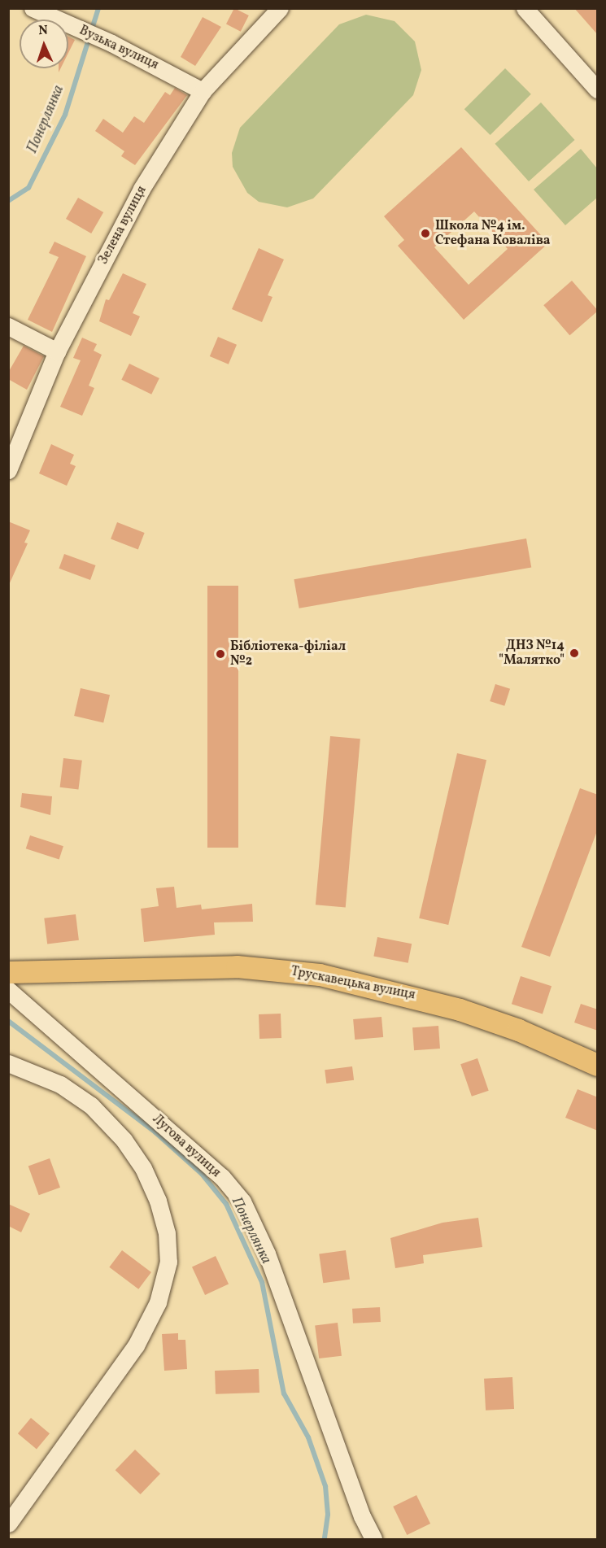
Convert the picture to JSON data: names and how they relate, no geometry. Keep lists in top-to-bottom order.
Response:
{
  "streets": {
    "main road": ["Трускавецька вулиця"],
    "street": ["Вузька вулиця", "Зелена вулиця", "Лугова вулиця"]
  },
  "crossings": [
    ["Вузька вулиця", "Зелена вулиця"]
  ],
  "water": ["Понерлянка"],
  "places": ["Школа №4 ім. Стефана Коваліва", "ДНЗ №14 \"Малятко\"", "Бібліотека-філіал №2"],
  "north": "top"
}
